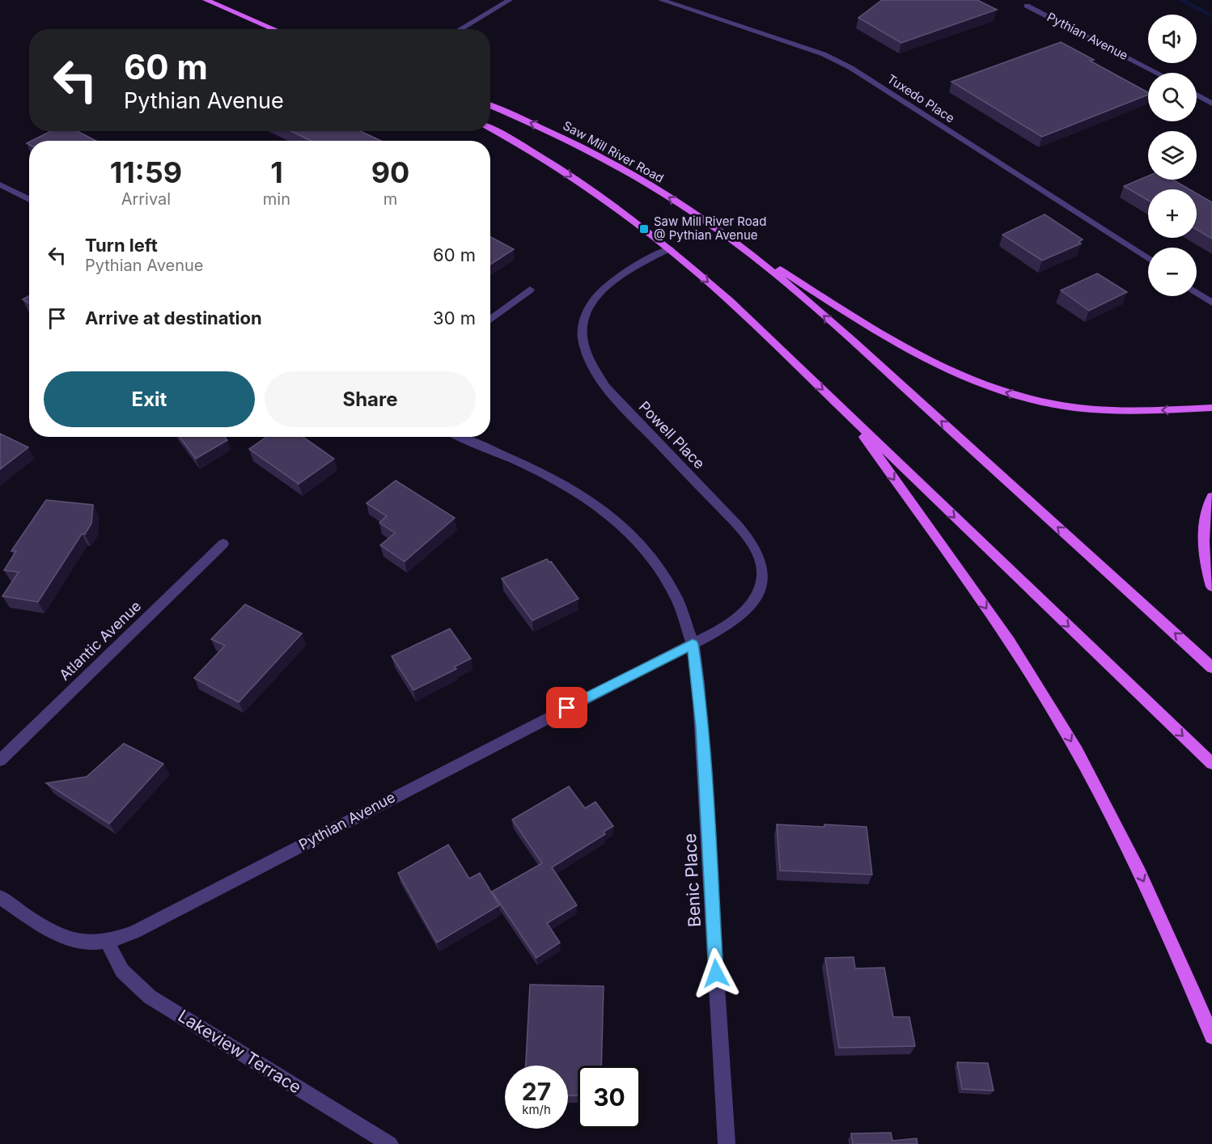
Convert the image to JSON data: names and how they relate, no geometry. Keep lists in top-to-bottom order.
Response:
{
  "streets": {
    "main road": ["Saw Mill River Road"],
    "street": [
      "Pythian Avenue",
      "Tuxedo Place",
      "Powell Place",
      "Atlantic Avenue",
      "Benic Place",
      "Lakeview Terrace"
    ]
  },
  "crossings": [
    ["Pythian Avenue", "Powell Place"],
    ["Pythian Avenue", "Benic Place"],
    ["Pythian Avenue", "Lakeview Terrace"],
    ["Powell Place", "Benic Place"]
  ],
  "places": {
    "transit": ["Saw Mill River Road @ Pythian Avenue"]
  },
  "page": {
    "map_buttons": ["+", "−"],
    "turn": ["60 m", "Pythian Avenue"],
    "eta": [
      "11:59",
      "Arrival",
      "1",
      "min",
      "90",
      "m"
    ],
    "list": [
      {
        "name": "Turn left",
        "note": "Pythian Avenue",
        "value": "60 m"
      },
      {
        "name": "Arrive at destination",
        "value": "30 m"
      }
    ],
    "buttons": ["Exit", "Share"],
    "speed": "27 km/h",
    "limit": "30"
  }
}
